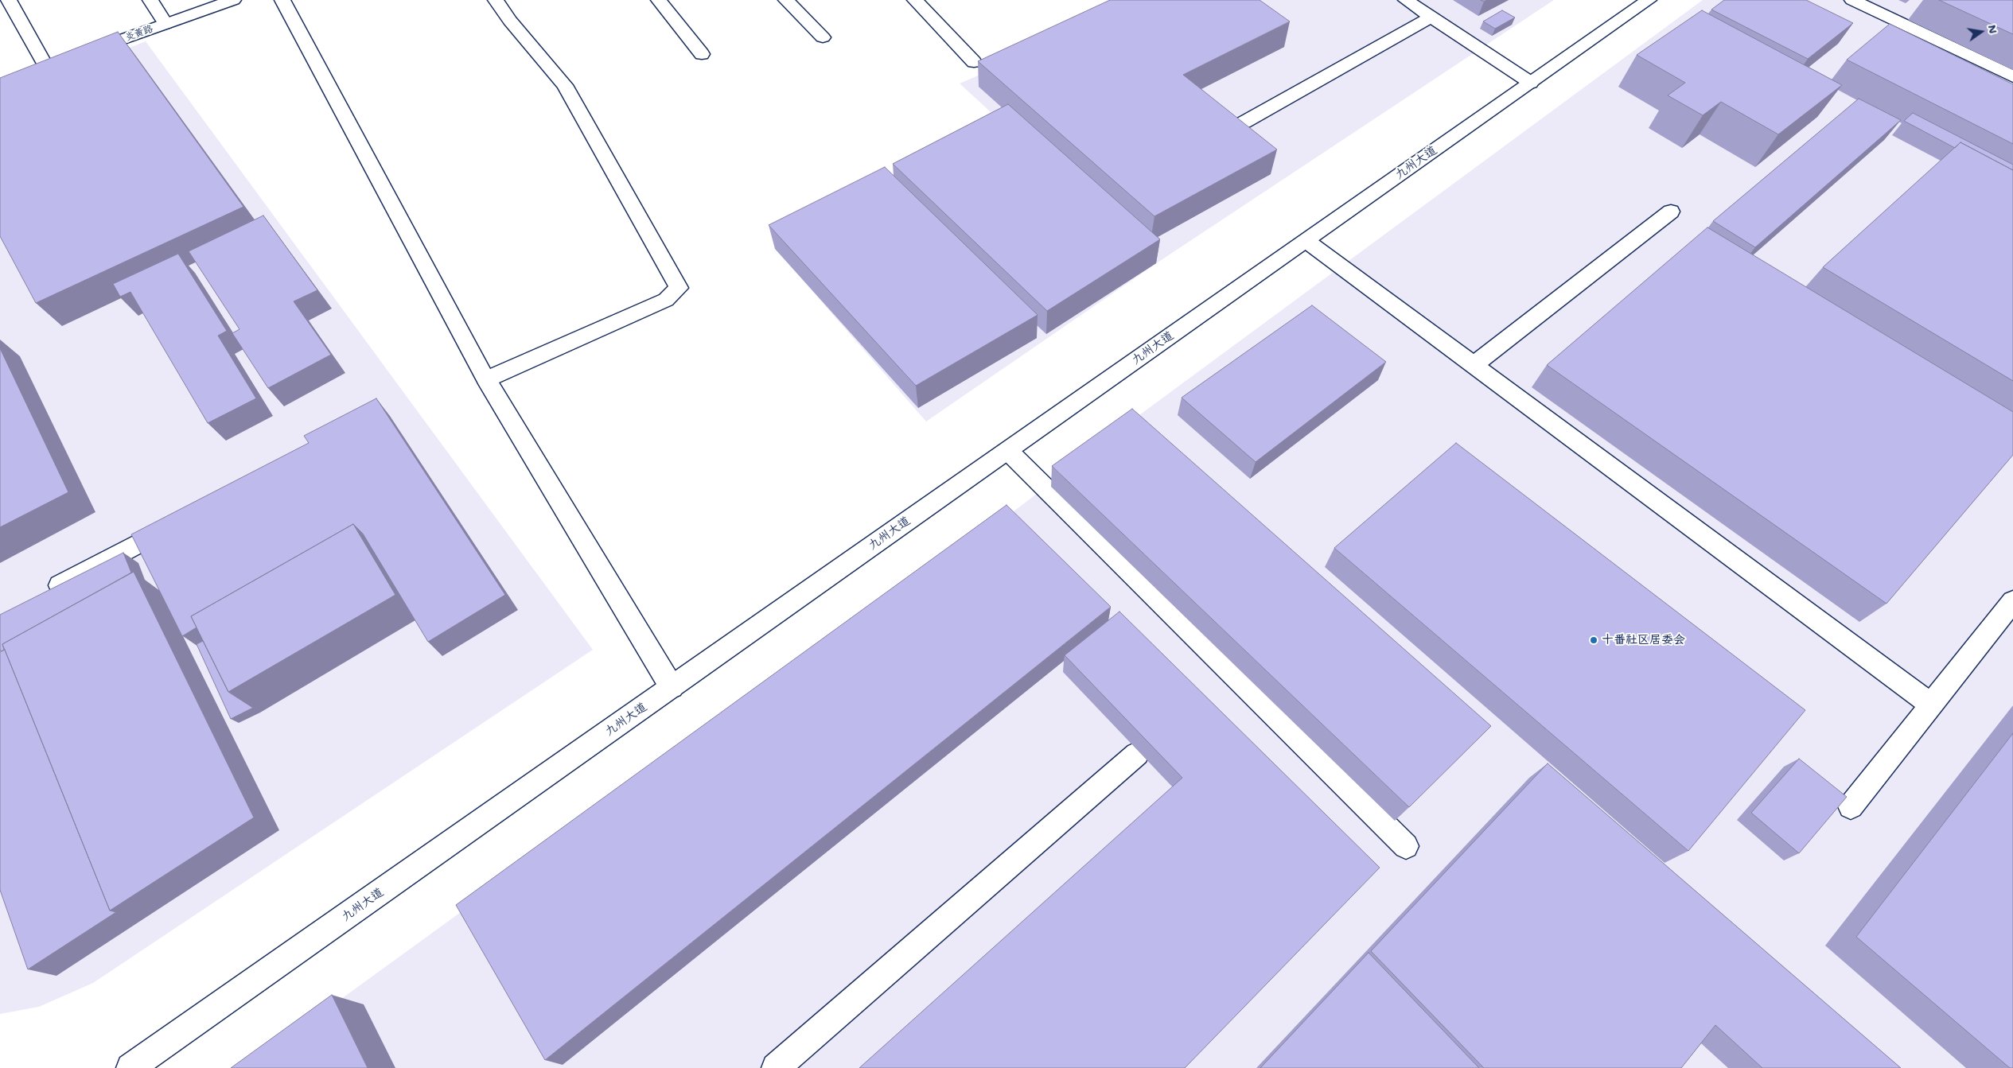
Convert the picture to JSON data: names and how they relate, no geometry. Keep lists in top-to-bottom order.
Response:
{
  "streets": {
    "street": ["炎黄路", "九州大道"]
  },
  "places": ["十番社区居委会"],
  "north": "right"
}
